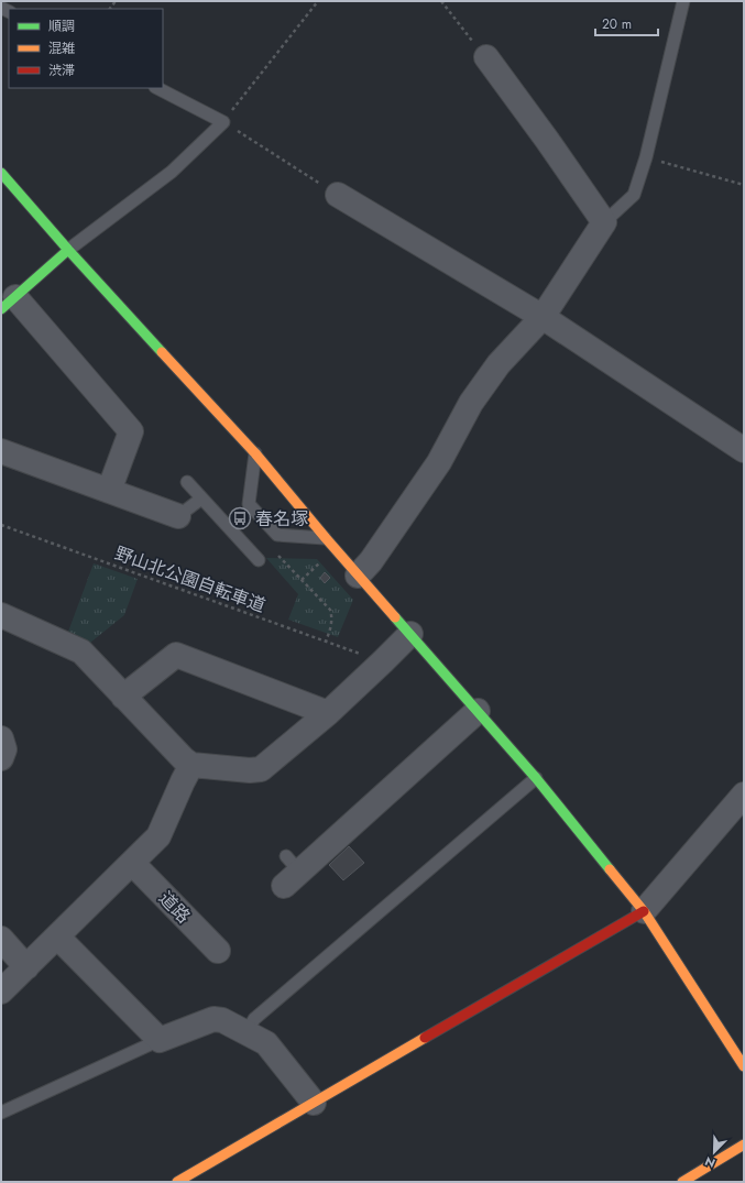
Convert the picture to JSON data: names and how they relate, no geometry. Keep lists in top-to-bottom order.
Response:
{
  "streets": {
    "street": ["道路"],
    "path": ["野山北公園自転車道"]
  },
  "places": {
    "bus stop": ["春名塚"]
  },
  "legend": ["順調", "混雑", "渋滞"],
  "scale_bar": "20 m",
  "north": "bottom left"
}
